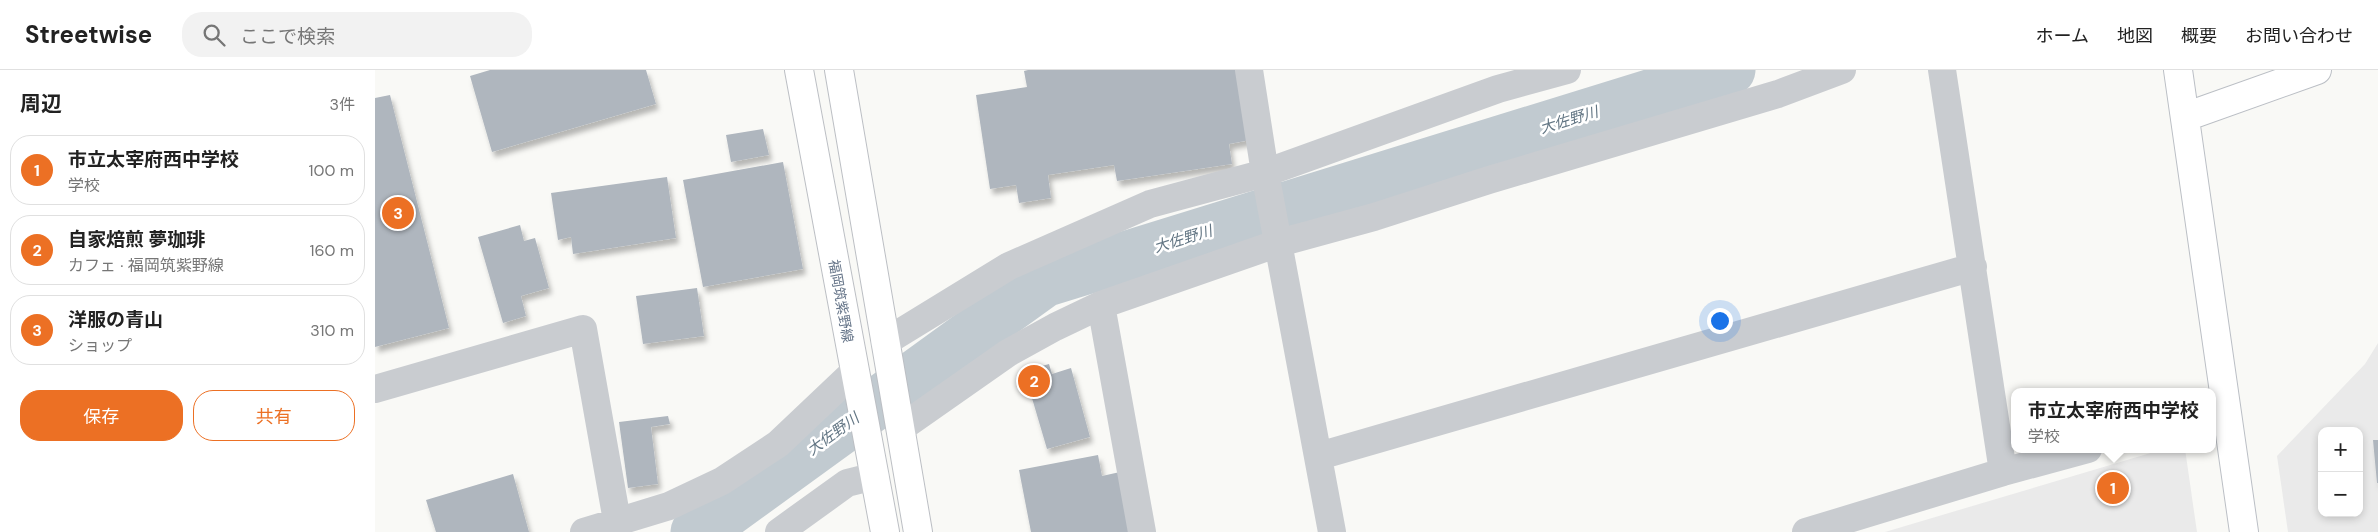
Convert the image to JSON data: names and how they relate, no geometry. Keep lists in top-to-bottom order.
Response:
{
  "streets": {
    "main road": ["福岡筑紫野線"]
  },
  "water": ["大佐野川"],
  "page": {
    "header": "Streetwise",
    "search": "ここで検索",
    "nav": [
      "ホーム",
      "地図",
      "概要",
      "お問い合わせ"
    ],
    "heading": ["周辺", "3件"],
    "list": [
      {
        "mark": "1",
        "name": "市立太宰府西中学校",
        "note": "学校",
        "value": "100 m"
      },
      {
        "mark": "2",
        "name": "自家焙煎 夢珈琲",
        "note": "カフェ · 福岡筑紫野線",
        "value": "160 m"
      },
      {
        "mark": "3",
        "name": "洋服の青山",
        "note": "ショップ",
        "value": "310 m"
      }
    ],
    "pins": ["3", "2", "1"],
    "buttons": ["保存", "共有"],
    "popup": ["市立太宰府西中学校", "学校"],
    "map_buttons": ["+", "−"]
  }
}
